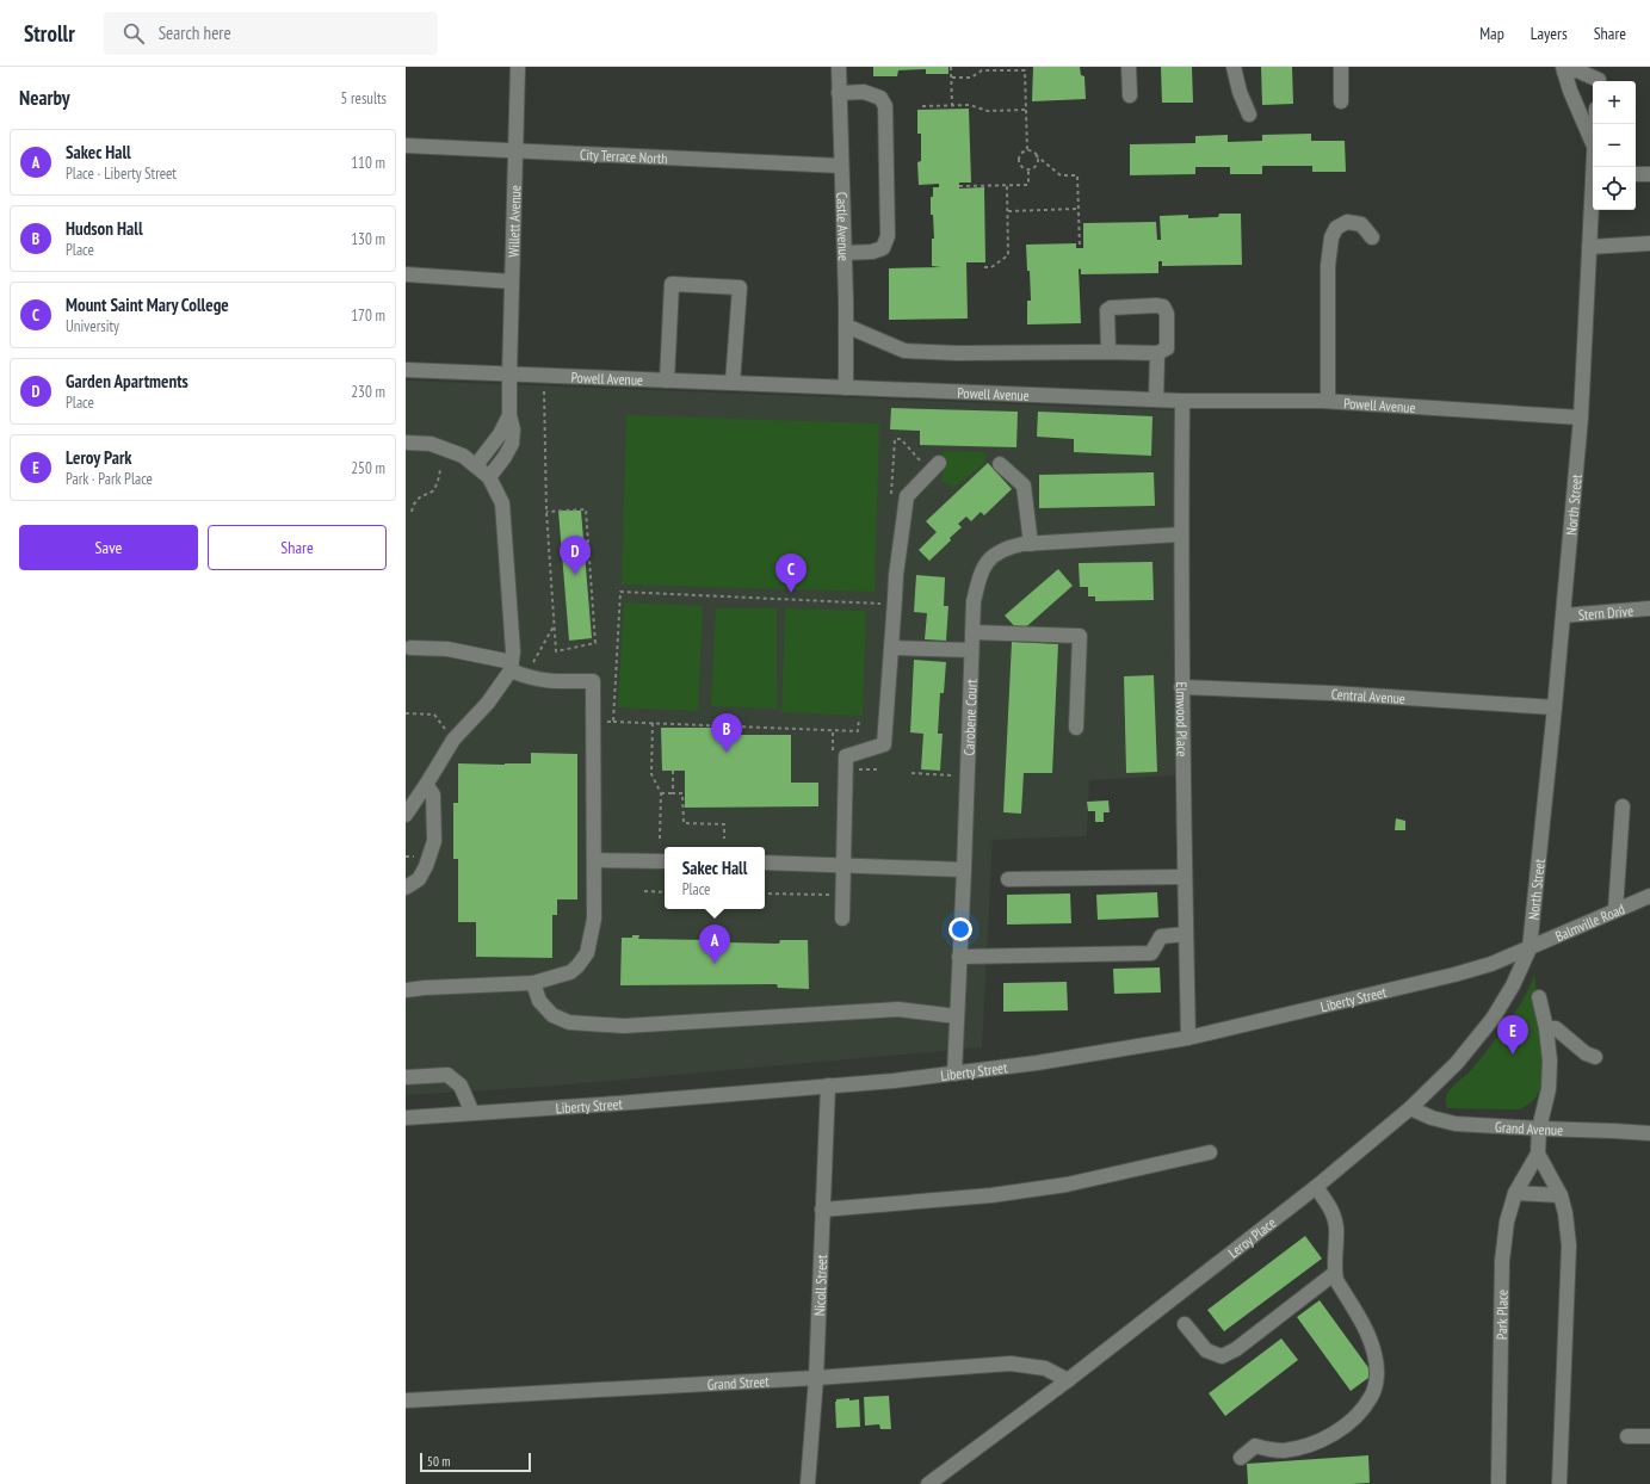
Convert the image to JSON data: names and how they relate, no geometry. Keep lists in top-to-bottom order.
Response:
{
  "streets": {
    "street": [
      "City Terrace North",
      "Willett Avenue",
      "Castle Avenue",
      "Powell Avenue",
      "North Street",
      "Stern Drive",
      "Central Avenue",
      "Carobene Court",
      "Elmwood Place",
      "Balmville Road",
      "Liberty Street",
      "Grand Avenue",
      "Leroy Place",
      "Nicoll Street",
      "Park Place",
      "Grand Street"
    ]
  },
  "crossings": [
    ["City Terrace North", "Willett Avenue"],
    ["City Terrace North", "Castle Avenue"],
    ["Willett Avenue", "Powell Avenue"],
    ["Castle Avenue", "Powell Avenue"],
    ["Powell Avenue", "North Street"],
    ["Powell Avenue", "Elmwood Place"],
    ["North Street", "Stern Drive"],
    ["North Street", "Central Avenue"],
    ["North Street", "Balmville Road"],
    ["North Street", "Liberty Street"],
    ["North Street", "Leroy Place"],
    ["Central Avenue", "Elmwood Place"],
    ["Carobene Court", "Elmwood Place"],
    ["Carobene Court", "Liberty Street"],
    ["Elmwood Place", "Liberty Street"],
    ["Balmville Road", "Liberty Street"],
    ["Balmville Road", "Leroy Place"],
    ["Liberty Street", "Leroy Place"],
    ["Liberty Street", "Nicoll Street"],
    ["Grand Avenue", "Leroy Place"],
    ["Grand Avenue", "Park Place"],
    ["Leroy Place", "Grand Street"],
    ["Nicoll Street", "Grand Street"]
  ],
  "scale_bar": "50 m",
  "page": {
    "header": "Strollr",
    "search": "Search here",
    "nav": ["Map", "Layers", "Share"],
    "heading": ["Nearby", "5 results"],
    "map_buttons": ["+", "−"],
    "list": [
      {
        "mark": "A",
        "name": "Sakec Hall",
        "note": "Place · Liberty Street",
        "value": "110 m"
      },
      {
        "mark": "B",
        "name": "Hudson Hall",
        "note": "Place",
        "value": "130 m"
      },
      {
        "mark": "C",
        "name": "Mount Saint Mary College",
        "note": "University",
        "value": "170 m"
      },
      {
        "mark": "D",
        "name": "Garden Apartments",
        "note": "Place",
        "value": "230 m"
      },
      {
        "mark": "E",
        "name": "Leroy Park",
        "note": "Park · Park Place",
        "value": "250 m"
      }
    ],
    "buttons": ["Save", "Share"],
    "pins": [
      "D",
      "C",
      "B",
      "A",
      "E"
    ],
    "popup": ["Sakec Hall", "Place"],
    "scale": "50 m"
  }
}
